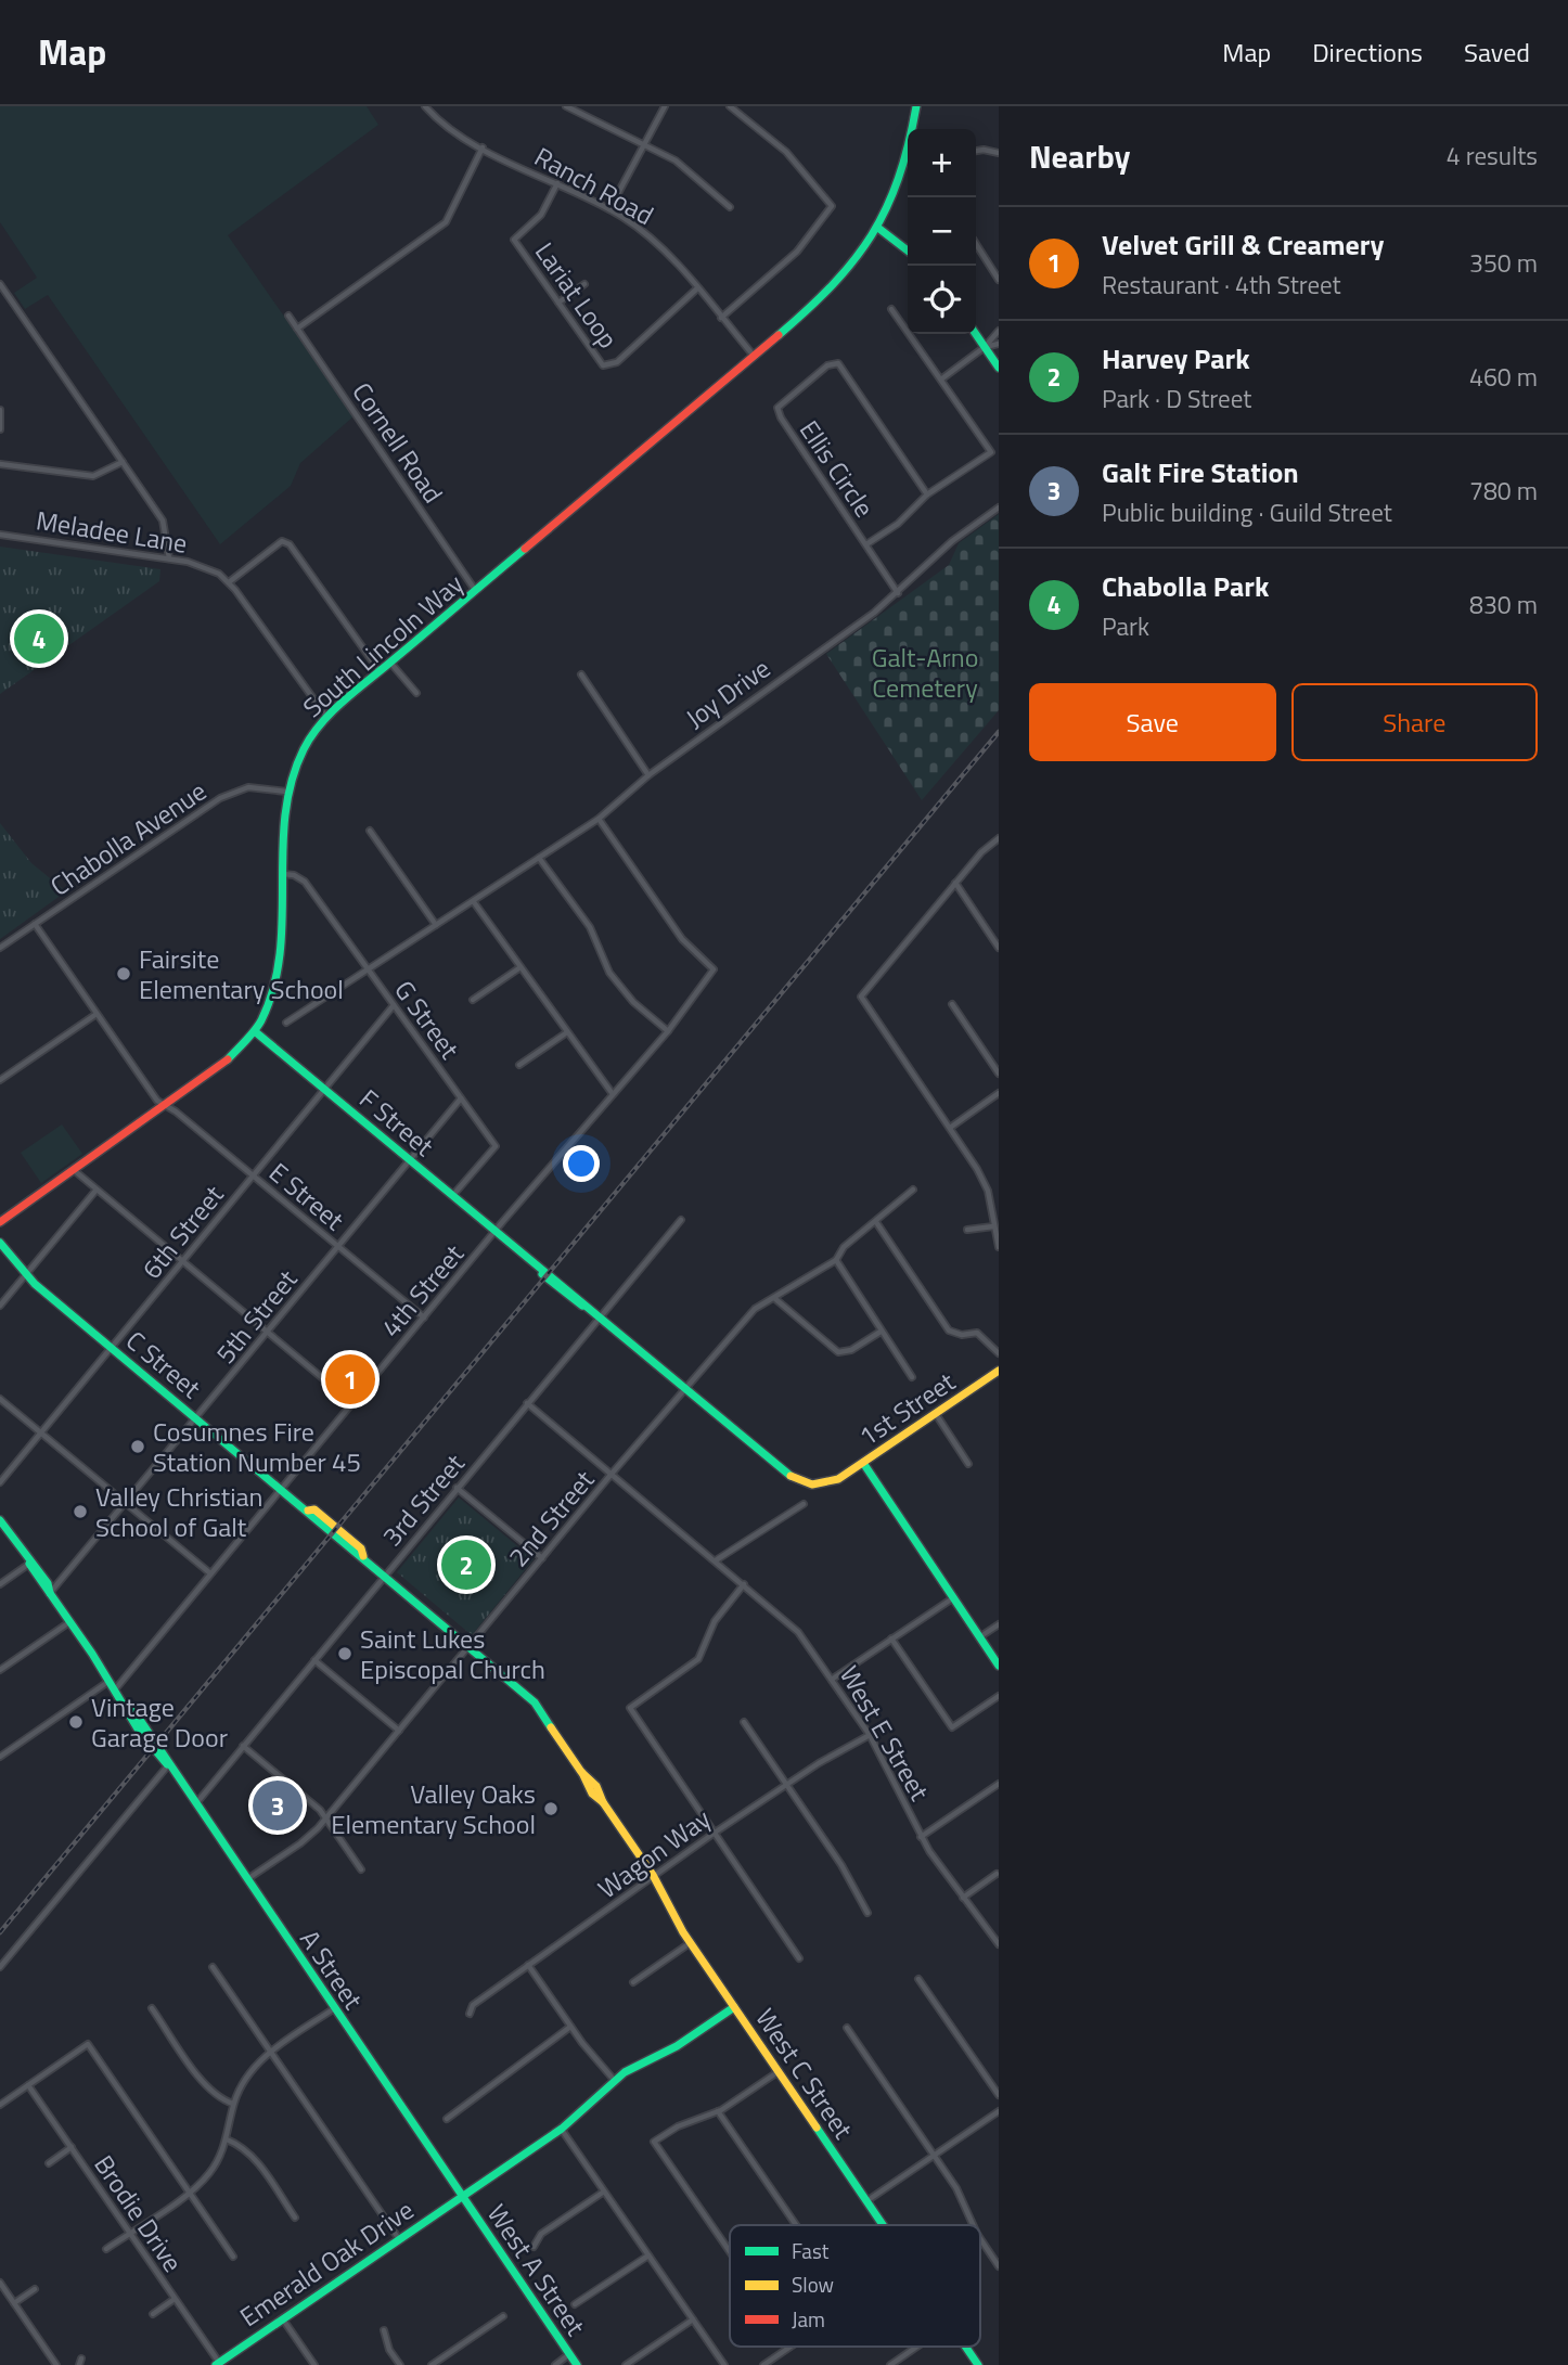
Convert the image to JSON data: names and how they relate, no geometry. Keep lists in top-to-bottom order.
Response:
{
  "streets": {
    "street": [
      "Ranch Road",
      "Lariat Loop",
      "Cornell Road",
      "Ellis Circle",
      "Meladee Lane",
      "South Lincoln Way",
      "Joy Drive",
      "Chabolla Avenue",
      "G Street",
      "F Street",
      "E Street",
      "6th Street",
      "4th Street",
      "5th Street",
      "C Street",
      "1st Street",
      "3rd Street",
      "2nd Street",
      "West E Street",
      "Wagon Way",
      "A Street",
      "West C Street",
      "Brodie Drive",
      "Emerald Oak Drive",
      "West A Street"
    ]
  },
  "crossings": [
    ["Ranch Road", "Lariat Loop"],
    ["Ranch Road", "South Lincoln Way"],
    ["Cornell Road", "South Lincoln Way"],
    ["Ellis Circle", "Joy Drive"],
    ["Meladee Lane", "South Lincoln Way"],
    ["South Lincoln Way", "Chabolla Avenue"],
    ["South Lincoln Way", "G Street"],
    ["South Lincoln Way", "F Street"],
    ["South Lincoln Way", "E Street"],
    ["Joy Drive", "G Street"],
    ["Joy Drive", "4th Street"],
    ["Chabolla Avenue", "E Street"],
    ["G Street", "F Street"],
    ["G Street", "6th Street"],
    ["G Street", "5th Street"],
    ["F Street", "6th Street"],
    ["F Street", "4th Street"],
    ["F Street", "5th Street"],
    ["F Street", "1st Street"],
    ["F Street", "3rd Street"],
    ["F Street", "2nd Street"],
    ["E Street", "6th Street"],
    ["E Street", "4th Street"],
    ["E Street", "5th Street"],
    ["6th Street", "C Street"],
    ["4th Street", "C Street"],
    ["4th Street", "A Street"],
    ["5th Street", "C Street"],
    ["5th Street", "A Street"],
    ["C Street", "3rd Street"],
    ["C Street", "2nd Street"],
    ["C Street", "West C Street"],
    ["3rd Street", "A Street"],
    ["2nd Street", "A Street"],
    ["West E Street", "Wagon Way"],
    ["Wagon Way", "West C Street"],
    ["A Street", "Emerald Oak Drive"],
    ["A Street", "West A Street"],
    ["West C Street", "Emerald Oak Drive"],
    ["Brodie Drive", "Emerald Oak Drive"],
    ["Emerald Oak Drive", "West A Street"]
  ],
  "parks": ["Galt-Arno Cemetery"],
  "places": [
    "Fairsite Elementary School",
    "Cosumnes Fire Station Number 45",
    "Valley Christian School of Galt",
    "Saint Lukes Episcopal Church",
    "Vintage Garage Door",
    "Valley Oaks Elementary School"
  ],
  "legend": ["Fast", "Slow", "Jam"],
  "page": {
    "header": "Map",
    "nav": ["Map", "Directions", "Saved"],
    "heading": ["Nearby", "4 results"],
    "map_buttons": ["+", "−"],
    "list": [
      {
        "mark": "1",
        "name": "Velvet Grill & Creamery",
        "note": "Restaurant · 4th Street",
        "value": "350 m"
      },
      {
        "mark": "2",
        "name": "Harvey Park",
        "note": "Park · D Street",
        "value": "460 m"
      },
      {
        "mark": "3",
        "name": "Galt Fire Station",
        "note": "Public building · Guild Street",
        "value": "780 m"
      },
      {
        "mark": "4",
        "name": "Chabolla Park",
        "note": "Park",
        "value": "830 m"
      }
    ],
    "pins": [
      "4",
      "1",
      "2",
      "3"
    ],
    "buttons": ["Save", "Share"]
  }
}
